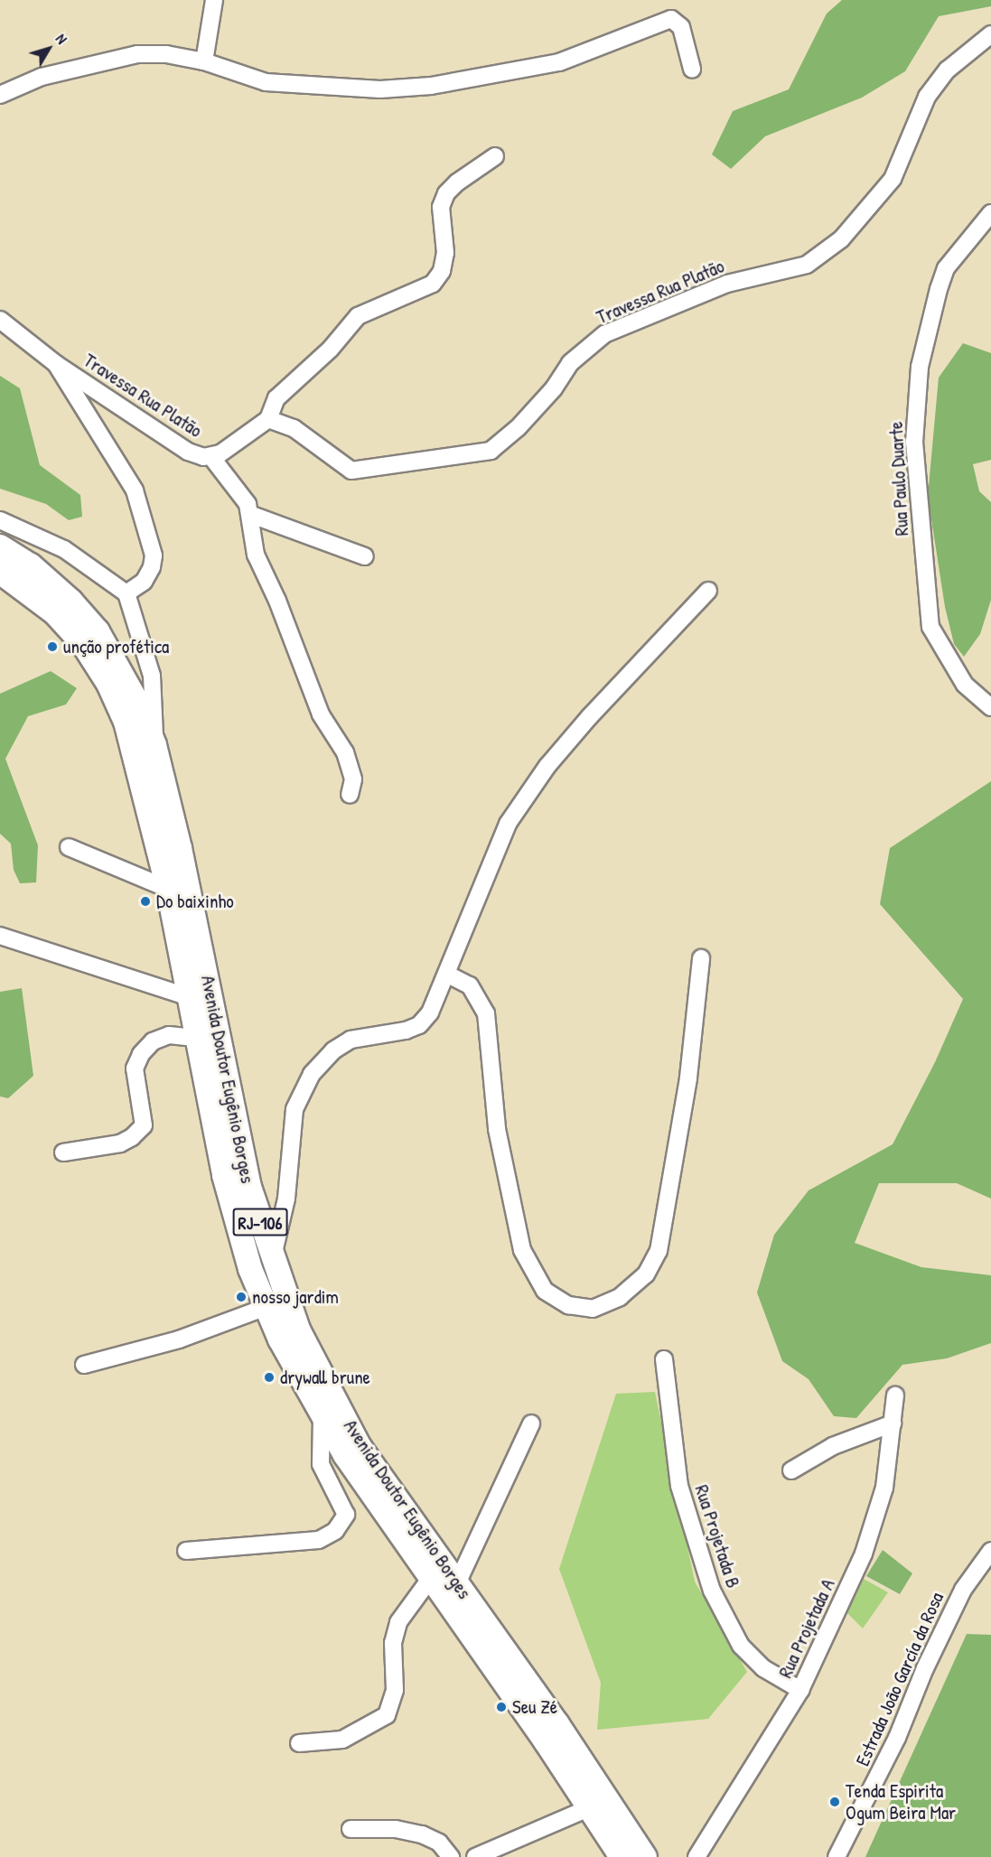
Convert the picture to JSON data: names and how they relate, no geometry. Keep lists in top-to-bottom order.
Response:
{
  "streets": {
    "highway": ["Avenida Doutor Eugênio Borges", "RJ-106"],
    "street": [
      "Travessa Rua Platão",
      "Rua Paulo Duarte",
      "Rua Projetada B",
      "Rua Projetada A",
      "Estrada João García da Rosa"
    ]
  },
  "crossings": [
    ["Rua Projetada B", "Rua Projetada A"]
  ],
  "places": [
    "unção profética",
    "Do baixinho",
    "nosso jardim",
    "drywall brune",
    "Seu Zé",
    "Tenda Espirita Ogum Beira Mar"
  ],
  "north": "top right"
}
